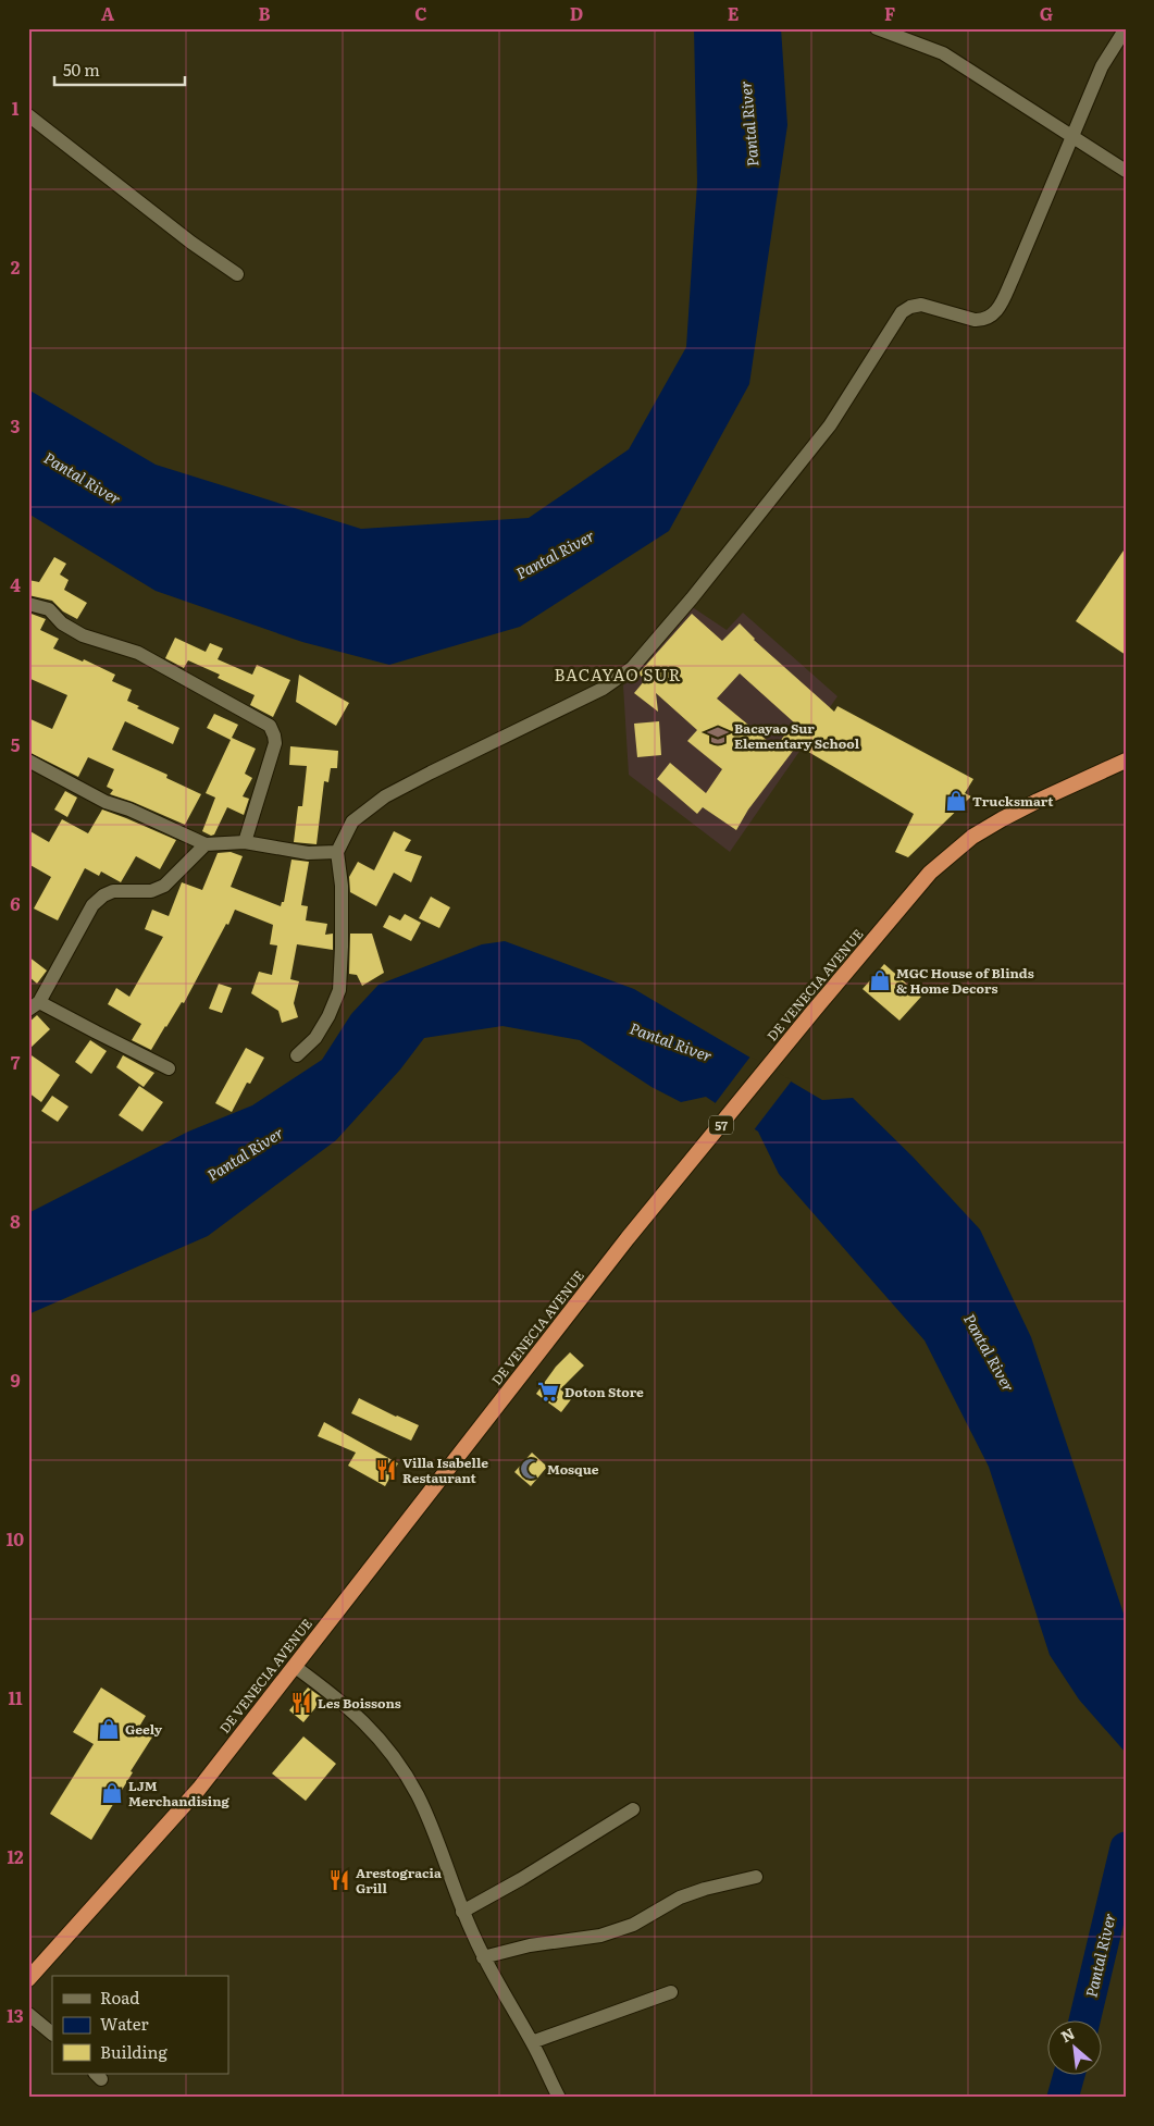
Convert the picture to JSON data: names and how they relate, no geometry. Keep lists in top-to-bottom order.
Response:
{
  "streets": {
    "highway": ["DE VENECIA AVENUE", "57"]
  },
  "districts": ["BACAYAO SUR"],
  "water": ["Pantal River"],
  "places": {
    "school or university": ["Bacayao Sur Elementary School"],
    "shop": [
      "Trucksmart",
      "MGC House of Blinds & Home Decors",
      "Geely",
      "LJM Merchandising"
    ],
    "supermarket": ["Doton Store"],
    "mosque": ["Mosque"],
    "restaurant": ["Villa Isabelle Restaurant", "Les Boissons", "Arestogracia Grill"]
  },
  "legend": ["Road", "Water", "Building"],
  "scale_bar": "50 m",
  "north": "top left",
  "grid": {
    "columns": [
      "A",
      "B",
      "C",
      "D",
      "E",
      "F",
      "G"
    ],
    "rows": [
      "1",
      "2",
      "3",
      "4",
      "5",
      "6",
      "7",
      "8",
      "9",
      "10",
      "11",
      "12",
      "13"
    ]
  }
}
